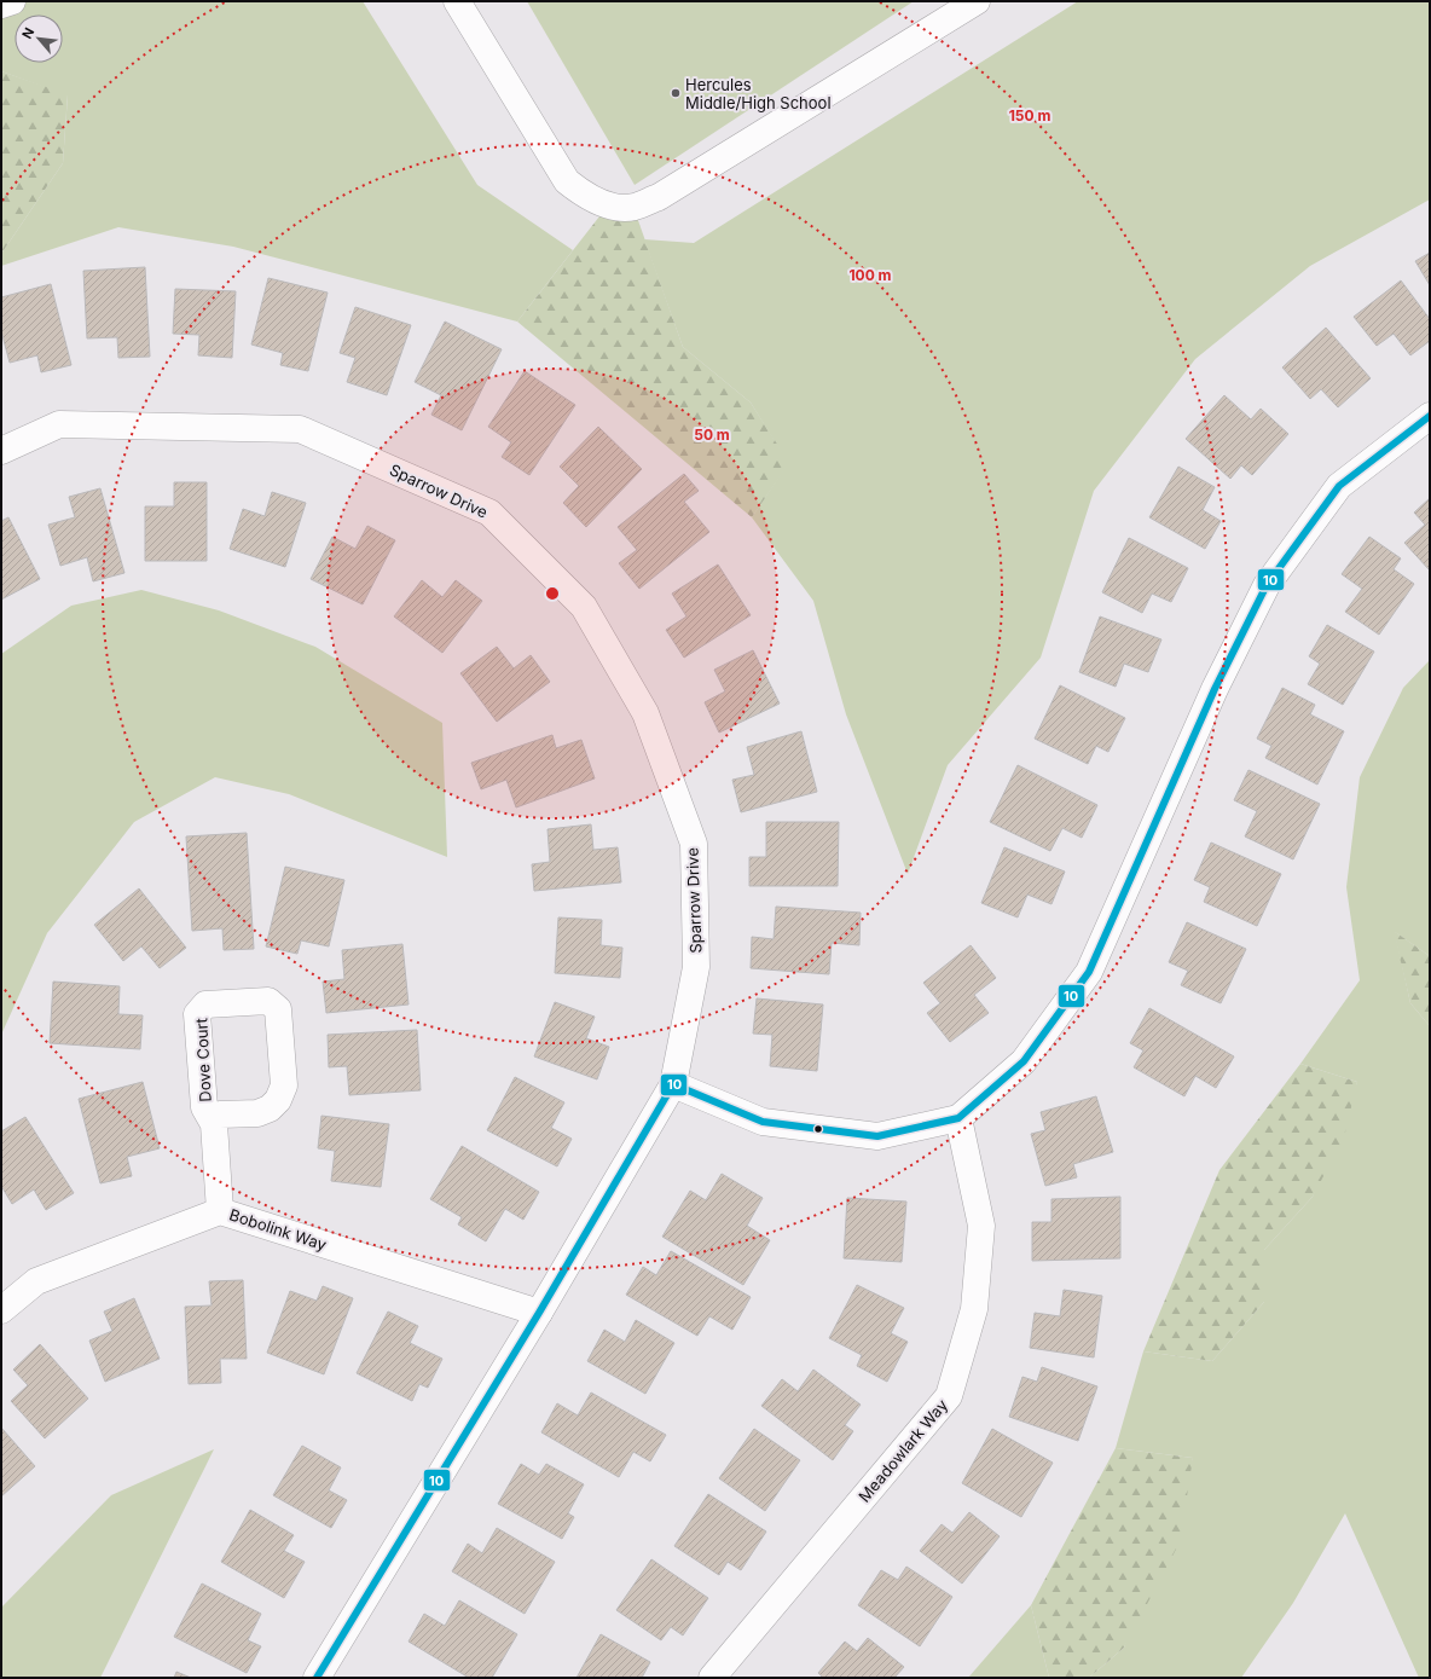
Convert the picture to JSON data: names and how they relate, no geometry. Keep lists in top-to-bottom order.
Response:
{
  "streets": {
    "street": [
      "Sparrow Drive",
      "Dove Court",
      "Bobolink Way",
      "Meadowlark Way"
    ]
  },
  "crossings": [
    ["Sparrow Drive", "Bobolink Way"],
    ["Dove Court", "Bobolink Way"]
  ],
  "places": ["Hercules Middle/High School"],
  "lines": ["transit line 10"],
  "north": "top left",
  "rings": ["150 m", "100 m", "50 m"]
}
